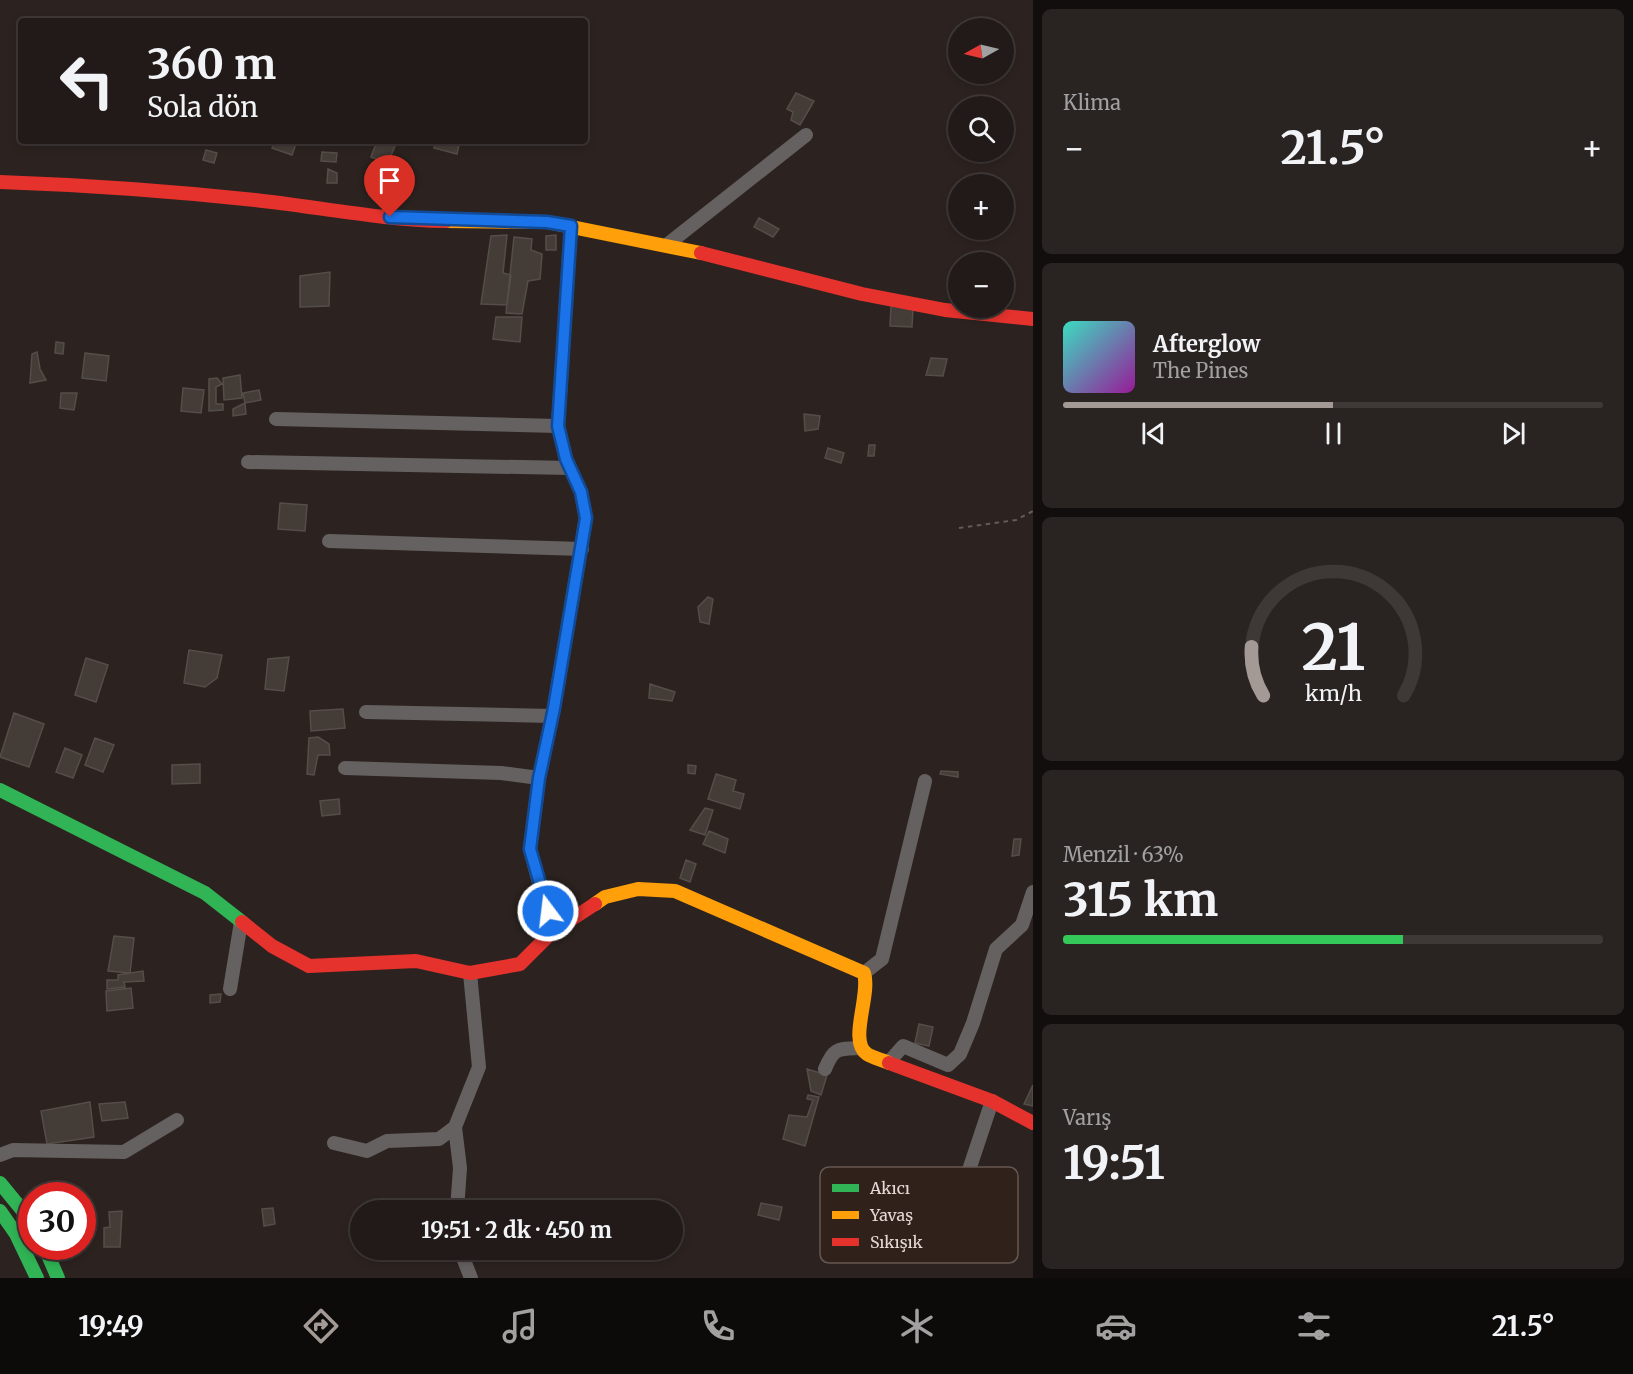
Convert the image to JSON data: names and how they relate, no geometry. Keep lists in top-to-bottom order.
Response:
{
  "legend": ["Akıcı", "Yavaş", "Sıkışık"],
  "north": "left",
  "page": {
    "tile": [
      "Klima",
      ["Menzil · 63%", "315 km"],
      ["Varış", "19:51"]
    ],
    "map_buttons": ["+", "−"],
    "turn": ["360 m", "Sola dön"],
    "heat": ["−", "21.5°", "+"],
    "song": ["Afterglow", "The Pines"],
    "limit": "30",
    "trip": "19:51 · 2 dk · 450 m",
    "tabs": ["19:49", "21.5°"],
    "gauge": ["21", "km/h"]
  }
}
